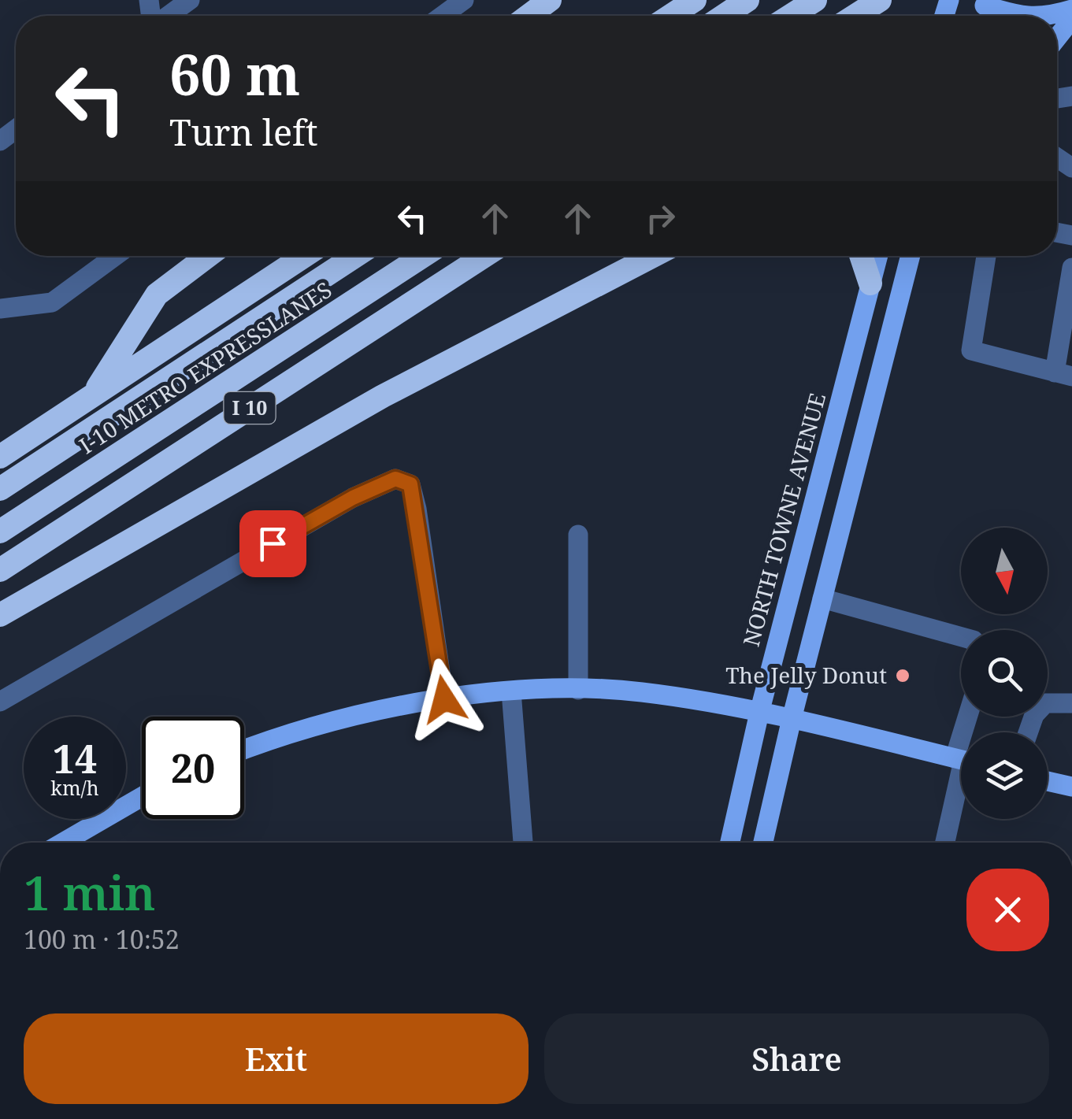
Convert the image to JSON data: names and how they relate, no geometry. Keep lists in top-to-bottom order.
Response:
{
  "streets": {
    "highway": ["I-10 METRO EXPRESSLANES", "I 10"],
    "main road": ["NORTH TOWNE AVENUE"]
  },
  "places": ["The Jelly Donut"],
  "north": "bottom",
  "page": {
    "turn": ["60 m", "Turn left"],
    "speed": "14 km/h",
    "limit": "20",
    "heading": ["1 min", "100 m · 10:52"],
    "buttons": ["Exit", "Share"]
  }
}
